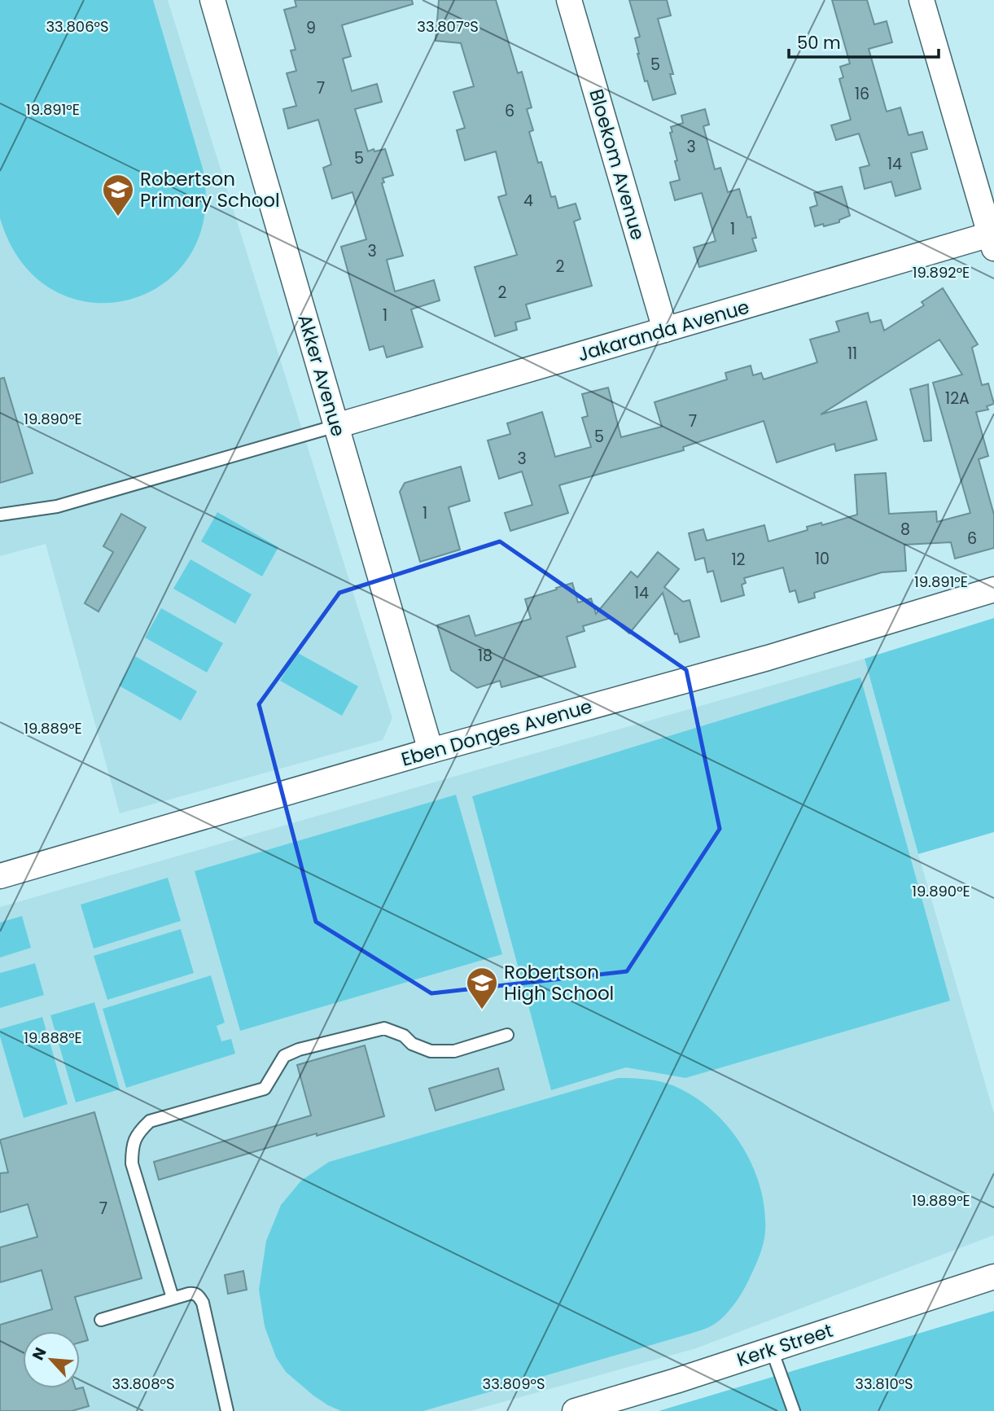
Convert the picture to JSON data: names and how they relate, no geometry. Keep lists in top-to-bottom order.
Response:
{
  "streets": {
    "street": [
      "Bloekom Avenue",
      "Jakaranda Avenue",
      "Akker Avenue",
      "Eben Donges Avenue",
      "Kerk Street"
    ]
  },
  "crossings": [
    ["Bloekom Avenue", "Jakaranda Avenue"],
    ["Jakaranda Avenue", "Akker Avenue"],
    ["Akker Avenue", "Eben Donges Avenue"]
  ],
  "places": {
    "school or university": ["Robertson Primary School", "Robertson High School"]
  },
  "house_numbers": [
    "9",
    "5",
    "7",
    "16",
    "6",
    "3",
    "5",
    "14",
    "4",
    "1",
    "3",
    "2",
    "2",
    "1",
    "11",
    "12A",
    "7",
    "5",
    "3",
    "1",
    "8",
    "6",
    "10",
    "12",
    "14",
    "18",
    "7"
  ],
  "scale_bar": "50 m",
  "north": "top left",
  "coordinates": [
    "33.806°S",
    "33.807°S",
    "19.891°E",
    "19.892°E",
    "19.890°E",
    "19.889°E",
    "19.888°E",
    "33.808°S",
    "33.809°S",
    "33.810°S"
  ]
}
